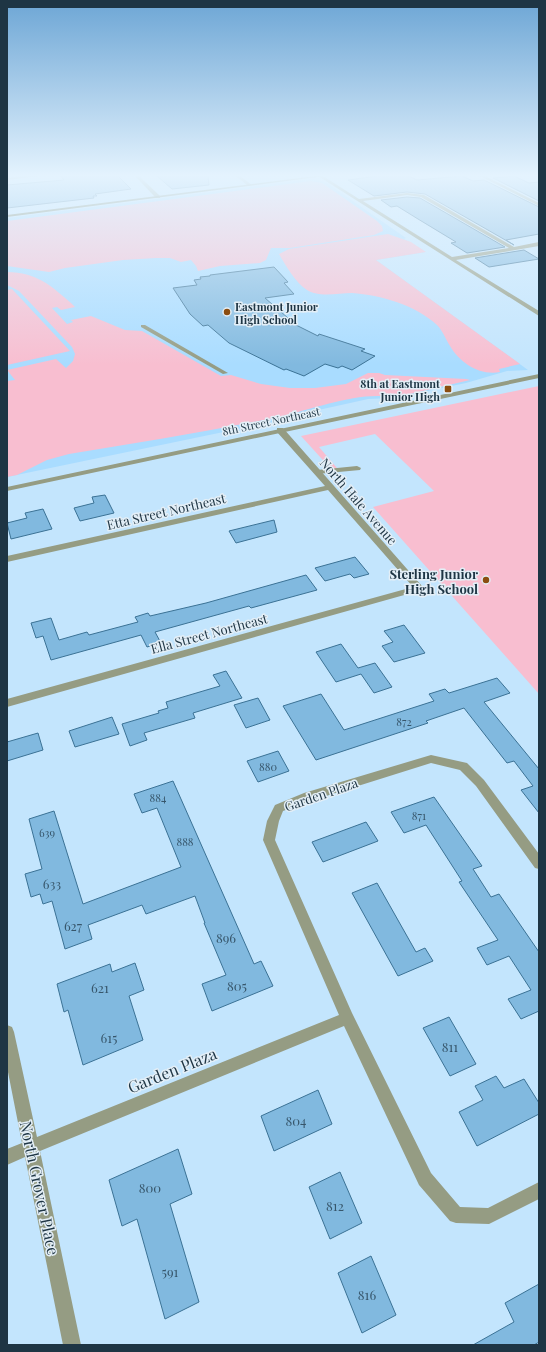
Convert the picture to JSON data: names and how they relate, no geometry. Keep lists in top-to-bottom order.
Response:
{
  "streets": {
    "street": [
      "8th Street Northeast",
      "North Hale Avenue",
      "Etta Street Northeast",
      "Ella Street Northeast",
      "Garden Plaza",
      "North Grover Place"
    ]
  },
  "crossings": [
    ["8th Street Northeast", "North Hale Avenue"],
    ["North Hale Avenue", "Etta Street Northeast"],
    ["North Hale Avenue", "Ella Street Northeast"],
    ["Garden Plaza", "North Grover Place"]
  ],
  "places": {
    "other": ["Eastmont Junior High School", "Sterling Junior High School"],
    "transit": ["8th at Eastmont Junior High"]
  },
  "house_numbers": [
    "872",
    "880",
    "884",
    "871",
    "639",
    "888",
    "633",
    "627",
    "896",
    "805",
    "621",
    "615",
    "811",
    "804",
    "800",
    "812",
    "591",
    "816"
  ]
}
